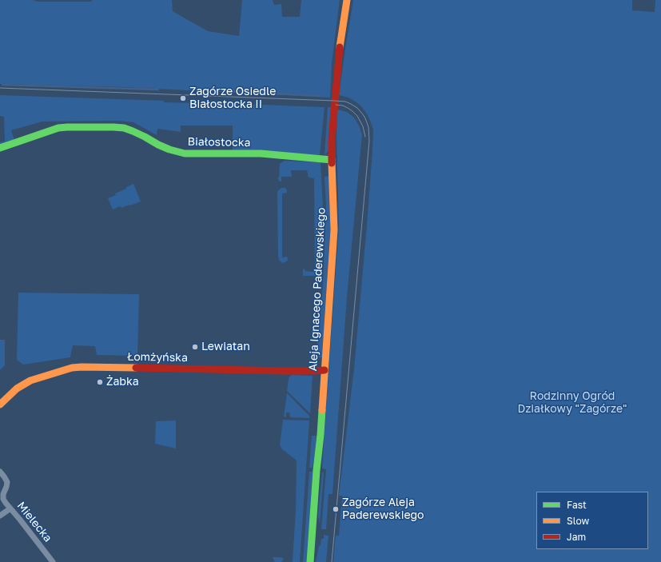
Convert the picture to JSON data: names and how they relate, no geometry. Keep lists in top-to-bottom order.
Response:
{
  "streets": {
    "street": [
      "Białostocka",
      "Aleja Ignacego Paderewskiego",
      "Łomżyńska",
      "Mielecka"
    ]
  },
  "crossings": [
    ["Białostocka", "Aleja Ignacego Paderewskiego"],
    ["Aleja Ignacego Paderewskiego", "Łomżyńska"]
  ],
  "parks": ["Rodzinny Ogród Działkowy \"Zagórze\""],
  "places": [
    "Zagórze Osiedle Białostocka II",
    "Lewiatan",
    "Żabka",
    "Zagórze Aleja Paderewskiego"
  ],
  "legend": ["Fast", "Slow", "Jam"]
}
